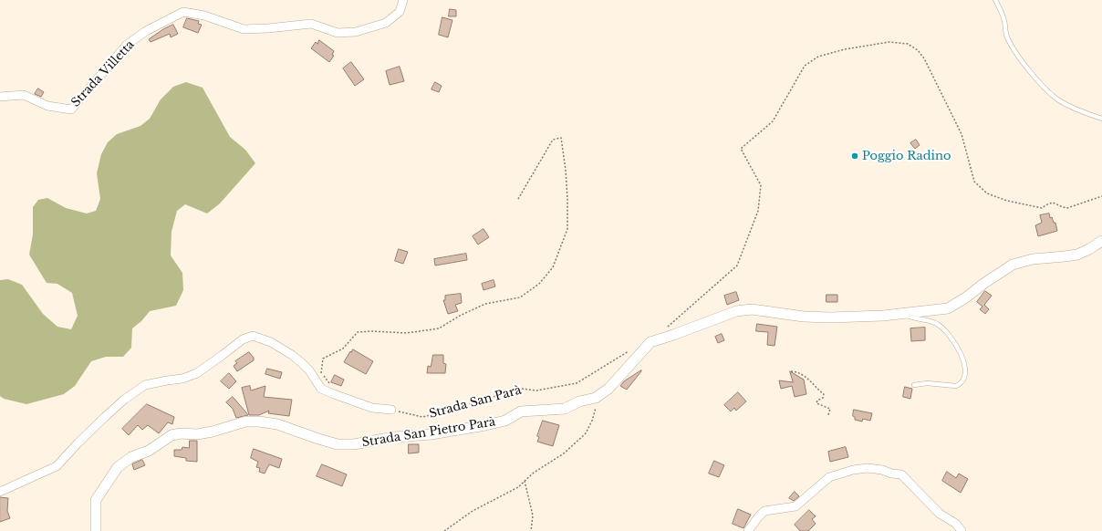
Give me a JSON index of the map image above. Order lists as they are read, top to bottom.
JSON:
{
  "streets": {
    "street": ["Strada Villetta", "Strada San Pietro Parà"],
    "path": ["Strada San Parà"]
  },
  "places": ["Poggio Radino"]
}
